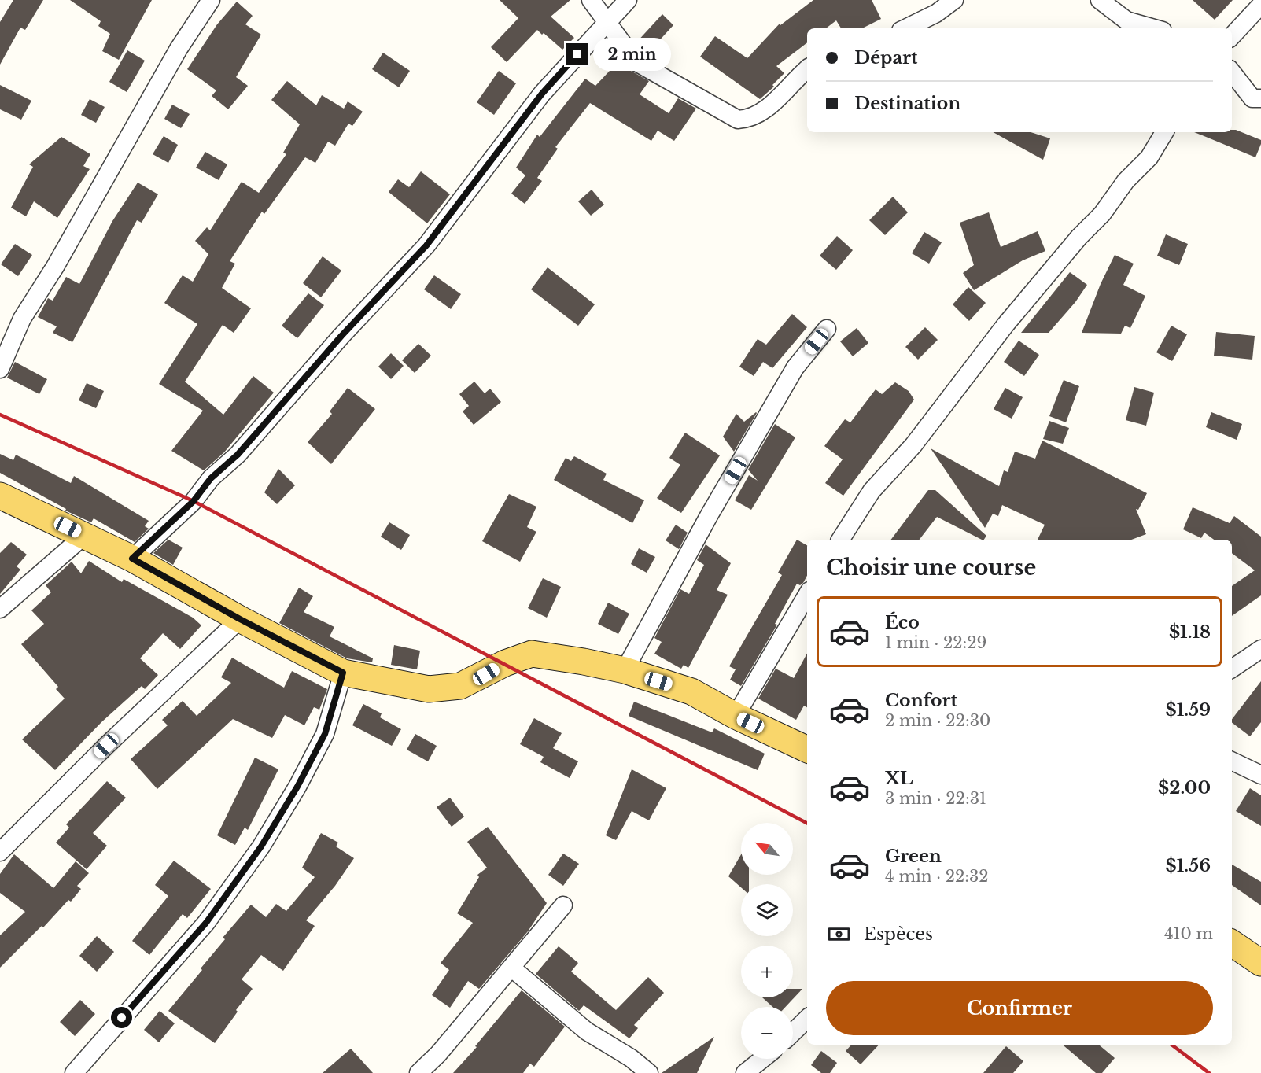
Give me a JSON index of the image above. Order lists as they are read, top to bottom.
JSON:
{
  "north": "top left",
  "page": {
    "banner": ["Départ", "Destination"],
    "bubble": "2 min",
    "heading": "Choisir une course",
    "list": [
      {
        "name": "Éco",
        "note": "1 min · 22:29",
        "value": "$1.18"
      },
      {
        "name": "Confort",
        "note": "2 min · 22:30",
        "value": "$1.59"
      },
      {
        "name": "XL",
        "note": "3 min · 22:31",
        "value": "$2.00"
      },
      {
        "name": "Green",
        "note": "4 min · 22:32",
        "value": "$1.56"
      }
    ],
    "map_buttons": ["+", "−"],
    "pay": ["Espèces", "410 m"],
    "buttons": "Confirmer"
  }
}
